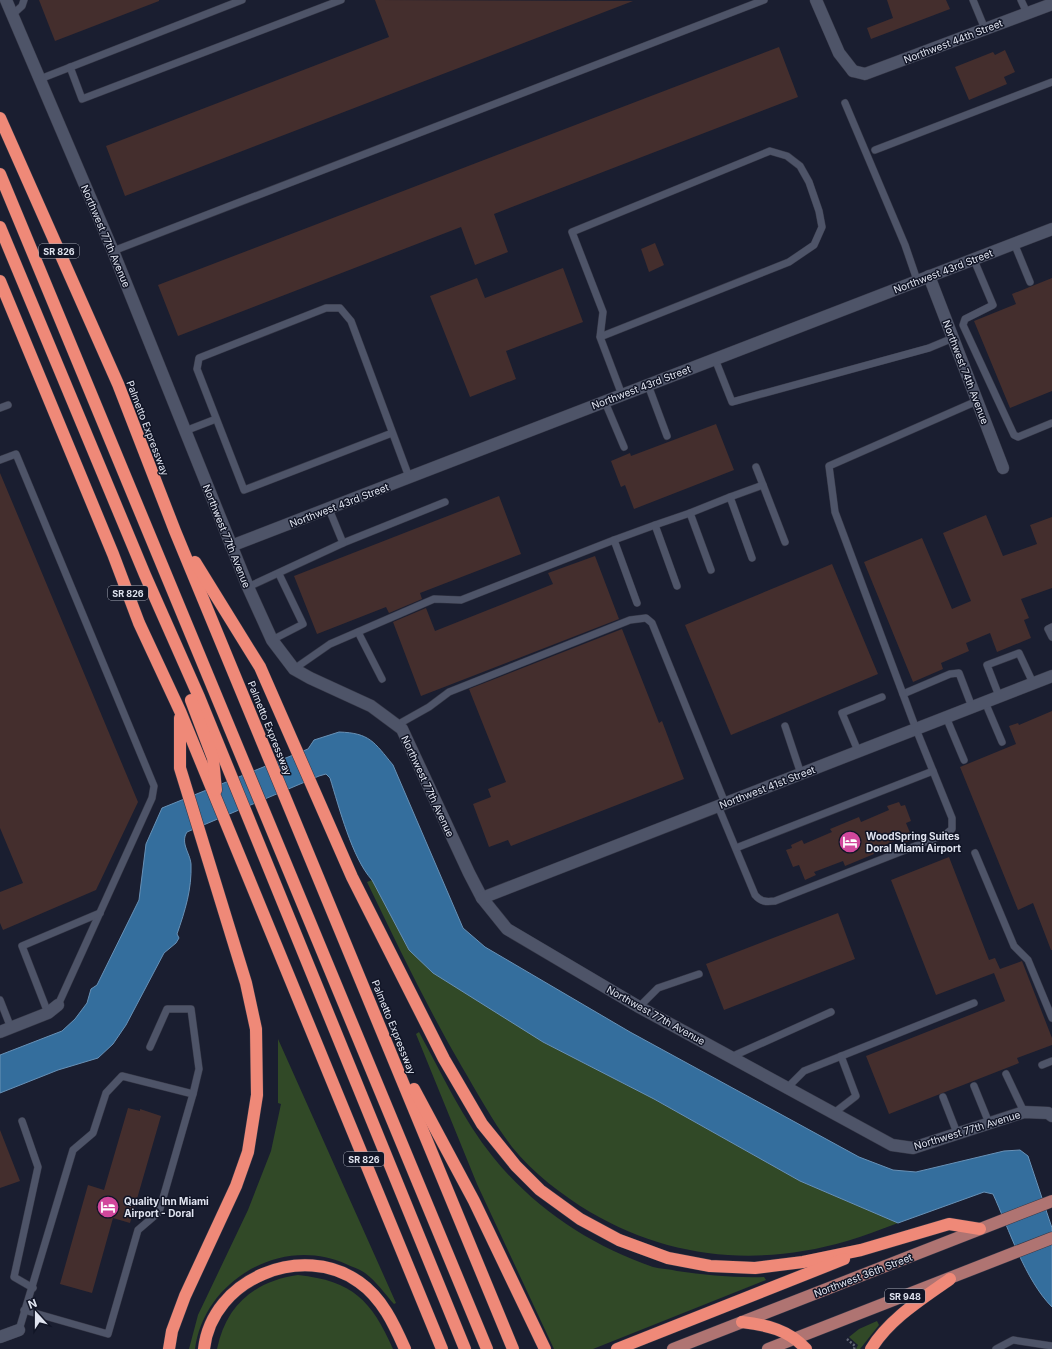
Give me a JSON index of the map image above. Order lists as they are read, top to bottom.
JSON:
{
  "streets": {
    "highway": ["SR 826", "Palmetto Expressway"],
    "main road": ["Northwest 36th Street", "SR 948"],
    "street": [
      "Northwest 44th Street",
      "Northwest 77th Avenue",
      "Northwest 43rd Street",
      "Northwest 74th Avenue",
      "Northwest 41st Street"
    ]
  },
  "crossings": [
    ["Northwest 77th Avenue", "Northwest 43rd Street"],
    ["Northwest 77th Avenue", "Northwest 41st Street"],
    ["Northwest 43rd Street", "Northwest 74th Avenue"]
  ],
  "places": {
    "hotel": ["WoodSpring Suites Doral Miami Airport", "Quality Inn Miami Airport - Doral"]
  },
  "north": "top"
}
